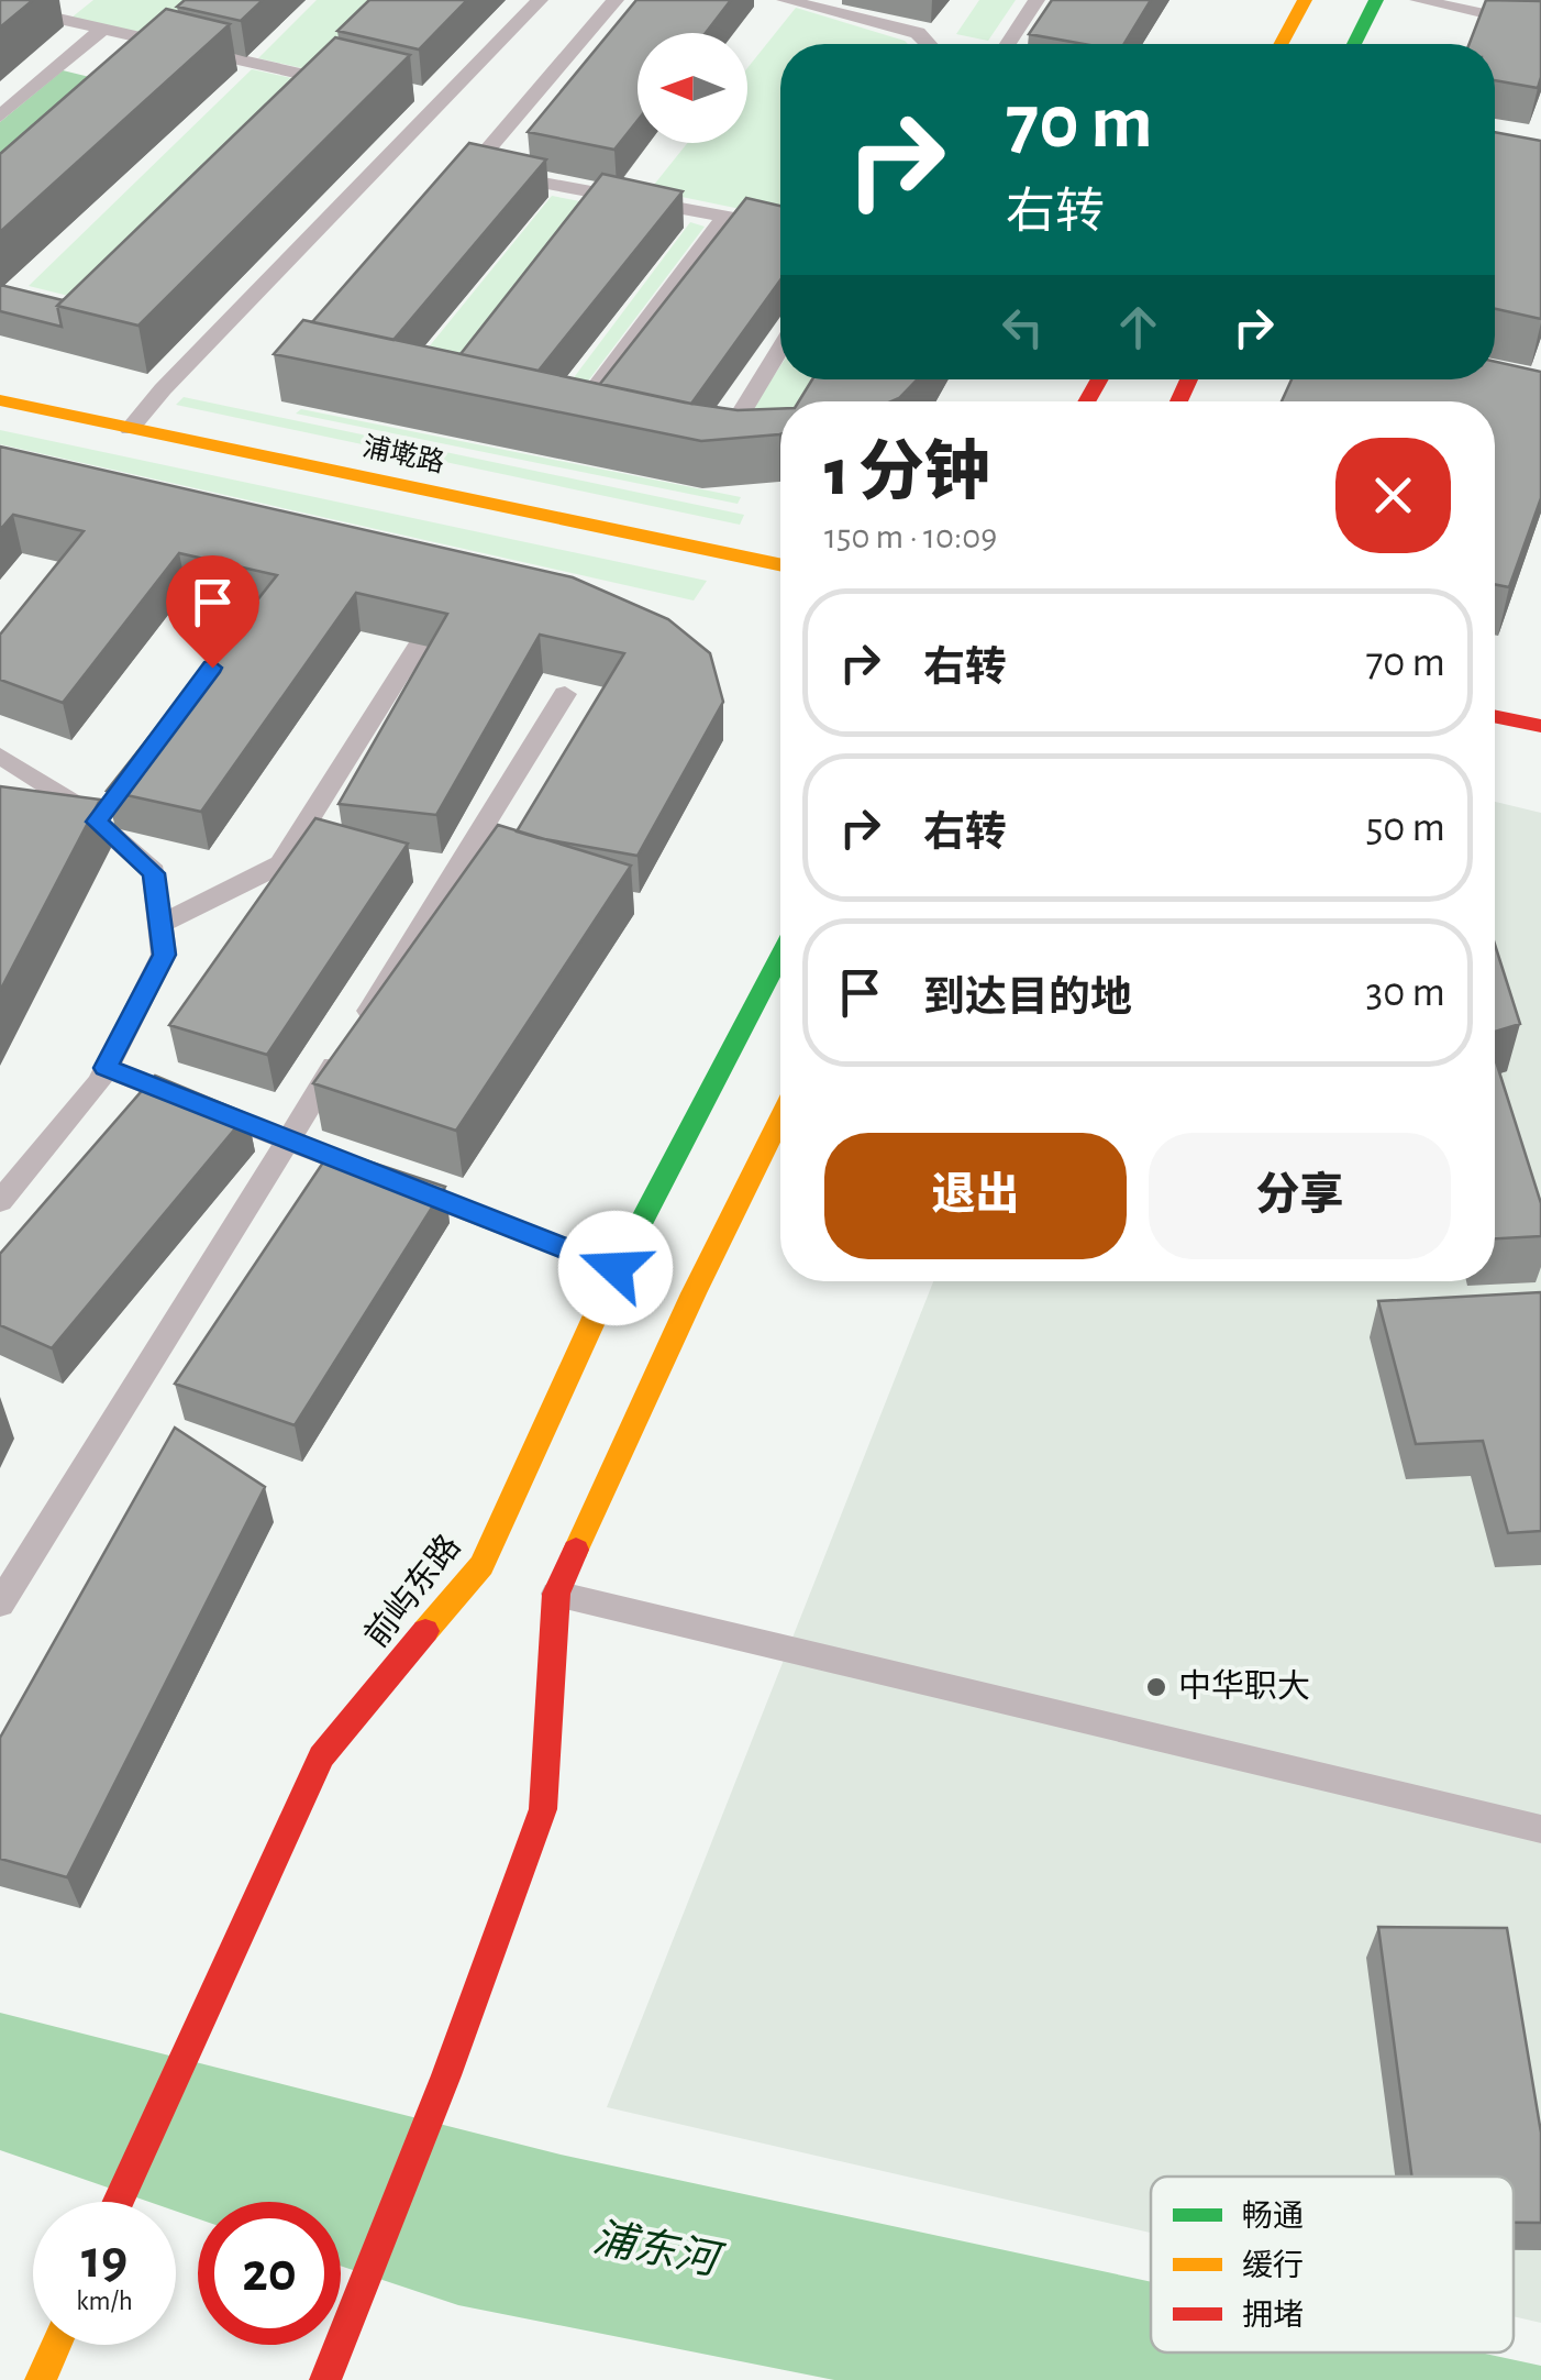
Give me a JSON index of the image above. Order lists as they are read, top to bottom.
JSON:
{
  "streets": {
    "main road": ["浦墘路", "前屿东路"]
  },
  "water": ["浦东河"],
  "places": ["中华职大"],
  "legend": ["畅通", "缓行", "拥堵"],
  "north": "left",
  "page": {
    "turn": ["70 m", "右转"],
    "heading": ["1 分钟", "150 m · 10:09"],
    "list": [
      {
        "name": "右转",
        "value": "70 m"
      },
      {
        "name": "右转",
        "value": "50 m"
      },
      {
        "name": "到达目的地",
        "value": "30 m"
      }
    ],
    "buttons": ["退出", "分享"],
    "speed": "19 km/h",
    "limit": "20"
  }
}
